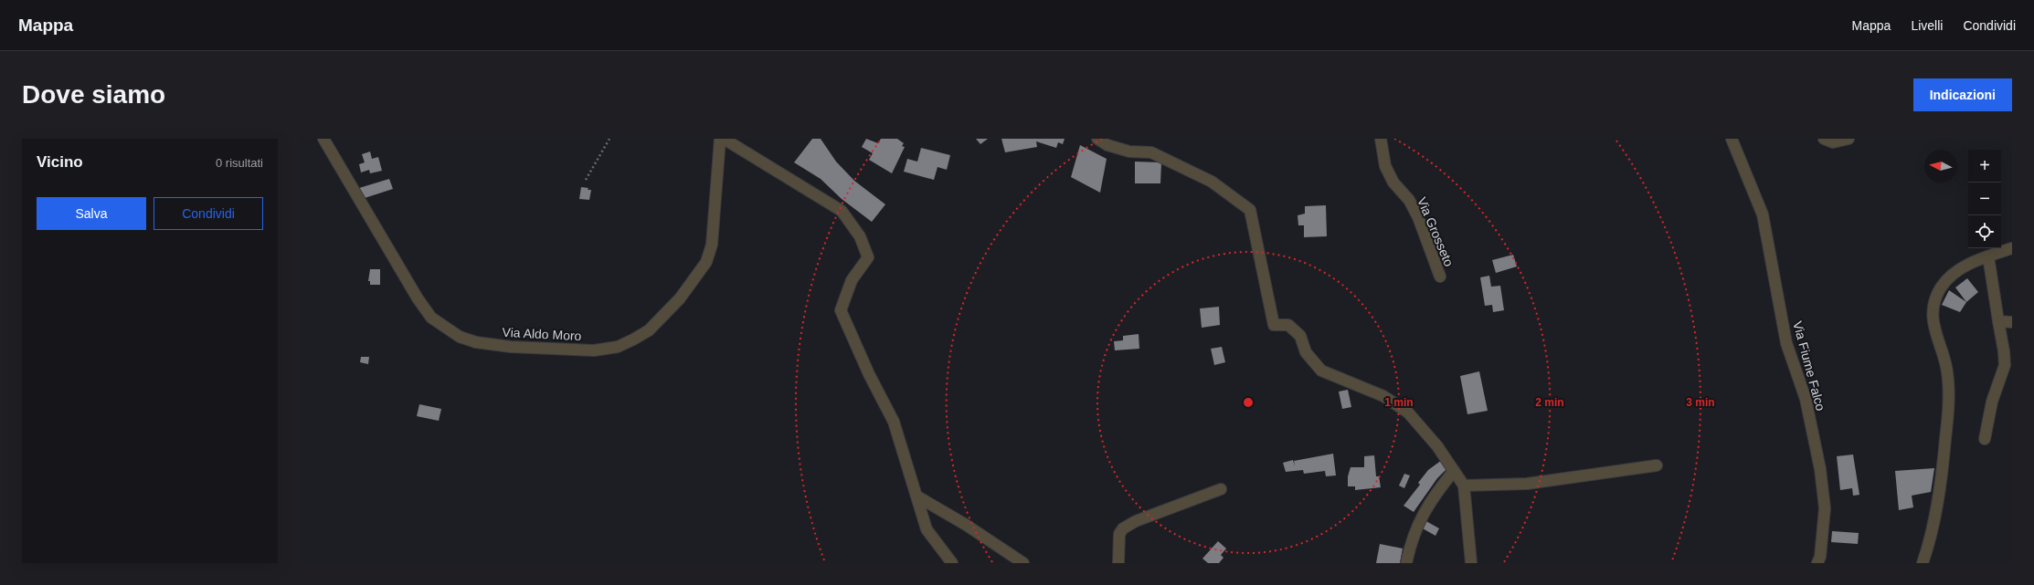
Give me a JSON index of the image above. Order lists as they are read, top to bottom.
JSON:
{
  "streets": {
    "street": ["Via Grosseto", "Via Aldo Moro", "Via Fiume Falco"]
  },
  "north": "left",
  "page": {
    "header": "Mappa",
    "nav": ["Mappa", "Livelli", "Condividi"],
    "buttons": [
      "Indicazioni",
      ["Salva", "Condividi"]
    ],
    "title": "Dove siamo",
    "heading": ["Vicino", "0 risultati"],
    "map_buttons": ["+", "−"]
  },
  "rings": ["1 min", "2 min", "3 min"]
}
